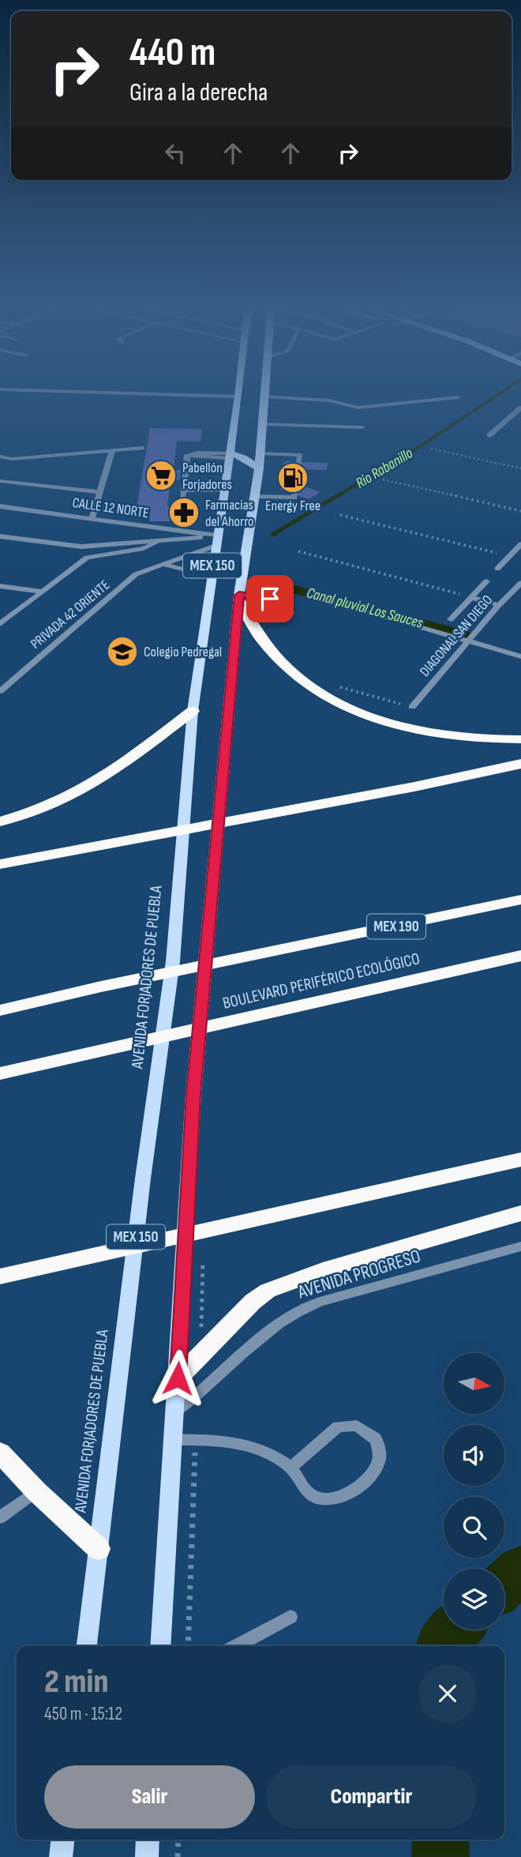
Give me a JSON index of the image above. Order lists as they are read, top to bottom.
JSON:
{
  "streets": {
    "highway": ["MEX 190", "BOULEVARD PERIFÉRICO ECOLÓGICO"],
    "main road": ["MEX 150", "AVENIDA FORJADORES DE PUEBLA"],
    "street": [
      "CALLE 12 NORTE",
      "PRIVADA 42 ORIENTE",
      "DIAGONAL SAN DIEGO",
      "AVENIDA PROGRESO"
    ]
  },
  "crossings": [
    ["CALLE 12 NORTE", "PRIVADA 42 ORIENTE"],
    ["CALLE 12 NORTE", "AVENIDA FORJADORES DE PUEBLA"],
    ["MEX 150", "AVENIDA PROGRESO"],
    ["PRIVADA 42 ORIENTE", "AVENIDA FORJADORES DE PUEBLA"]
  ],
  "water": ["Río Rabanillo", "Canal pluvial Los Sauces"],
  "places": {
    "supermarket": ["Pabellón Forjadores"],
    "fuel station": ["Energy Free"],
    "pharmacy": ["Farmacias del Ahorro"],
    "school or university": ["Colegio Pedregal"]
  },
  "north": "right",
  "page": {
    "turn": ["440 m", "Gira a la derecha"],
    "heading": ["2 min", "450 m · 15:12"],
    "buttons": ["Salir", "Compartir"]
  }
}
